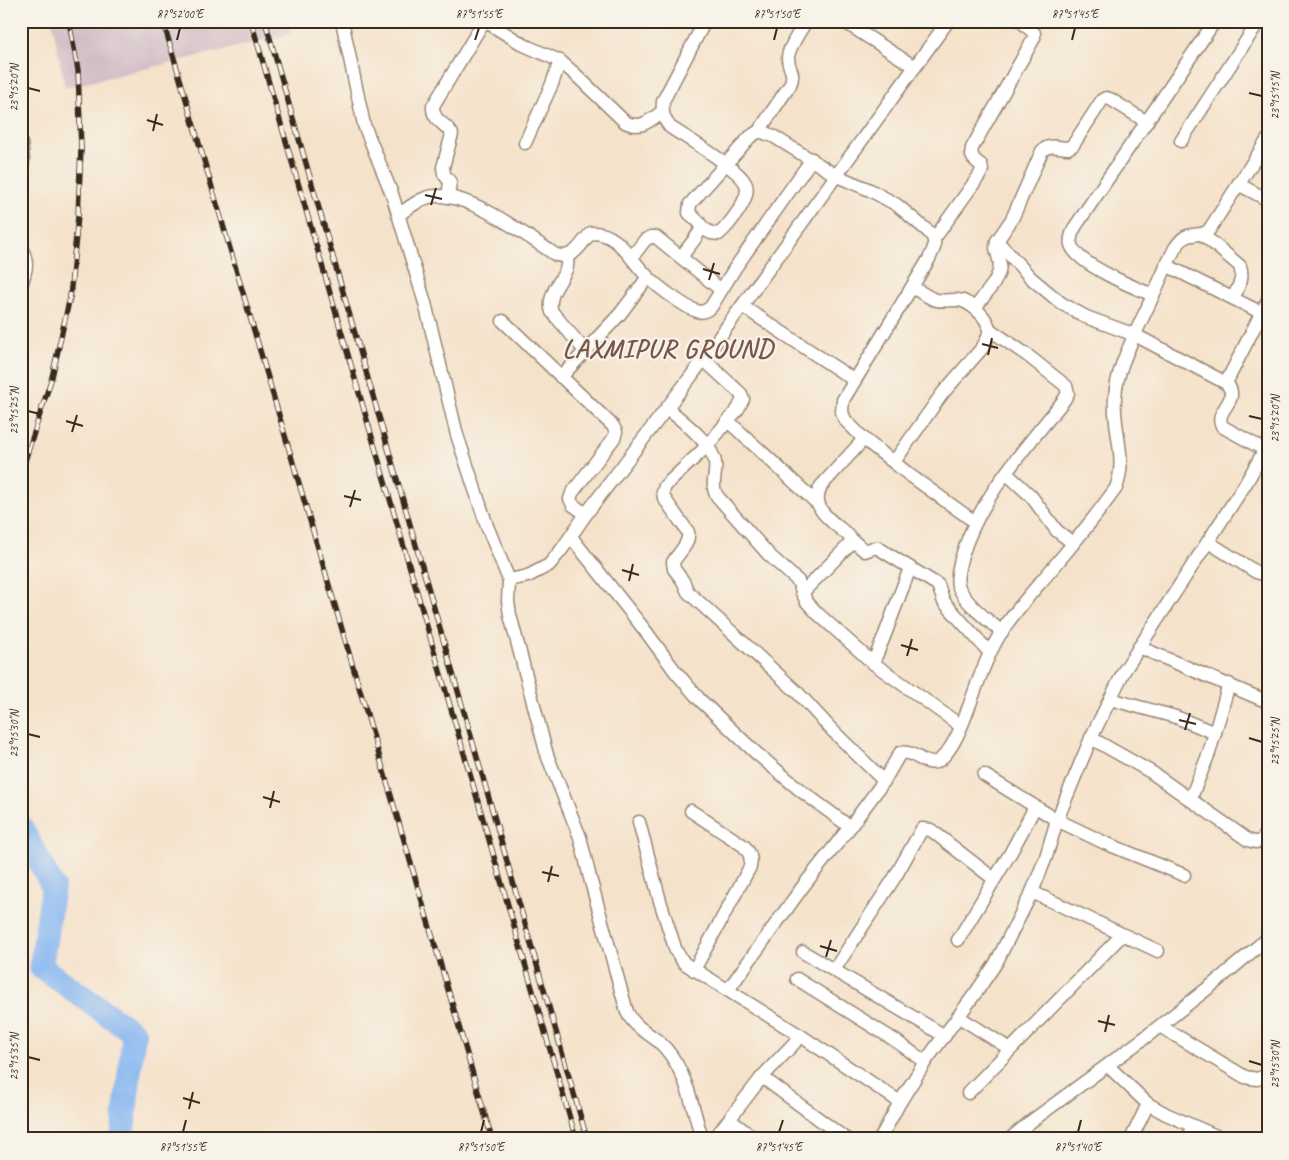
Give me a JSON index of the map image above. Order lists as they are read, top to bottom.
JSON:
{
  "districts": ["LAXMIPUR GROUND"],
  "coordinates": [
    "87°52'00\"E",
    "87°51'55\"E",
    "87°51'50\"E",
    "87°51'45\"E",
    "23°15'20\"N",
    "23°15'15\"N",
    "23°15'25\"N",
    "23°15'30\"N",
    "23°15'35\"N",
    "87°51'40\"E"
  ]
}
